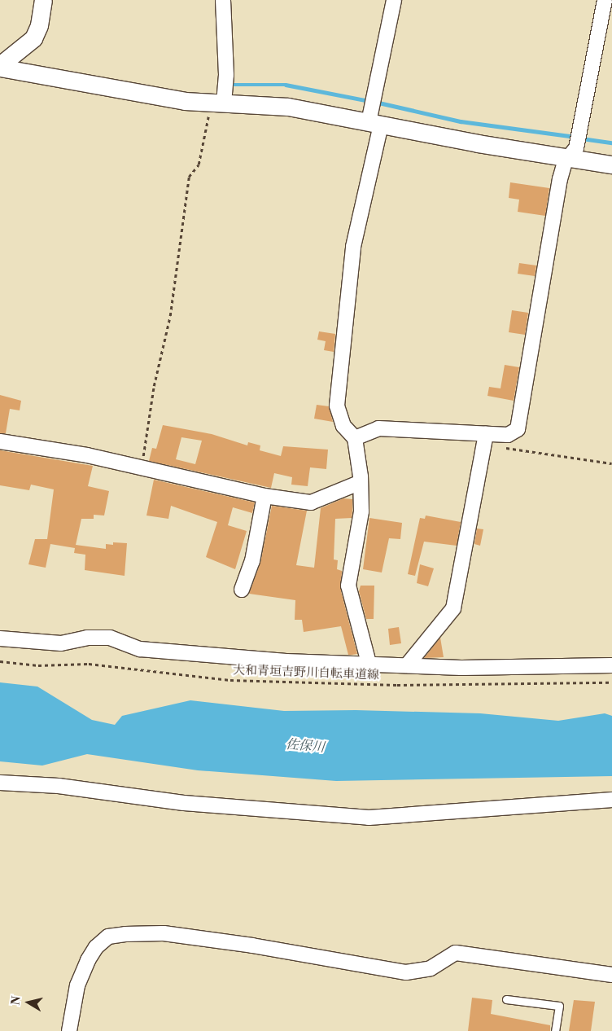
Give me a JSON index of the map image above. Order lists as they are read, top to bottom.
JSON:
{
  "streets": {
    "path": ["大和青垣吉野川自転車道線"]
  },
  "water": ["佐保川"],
  "north": "left"
}
